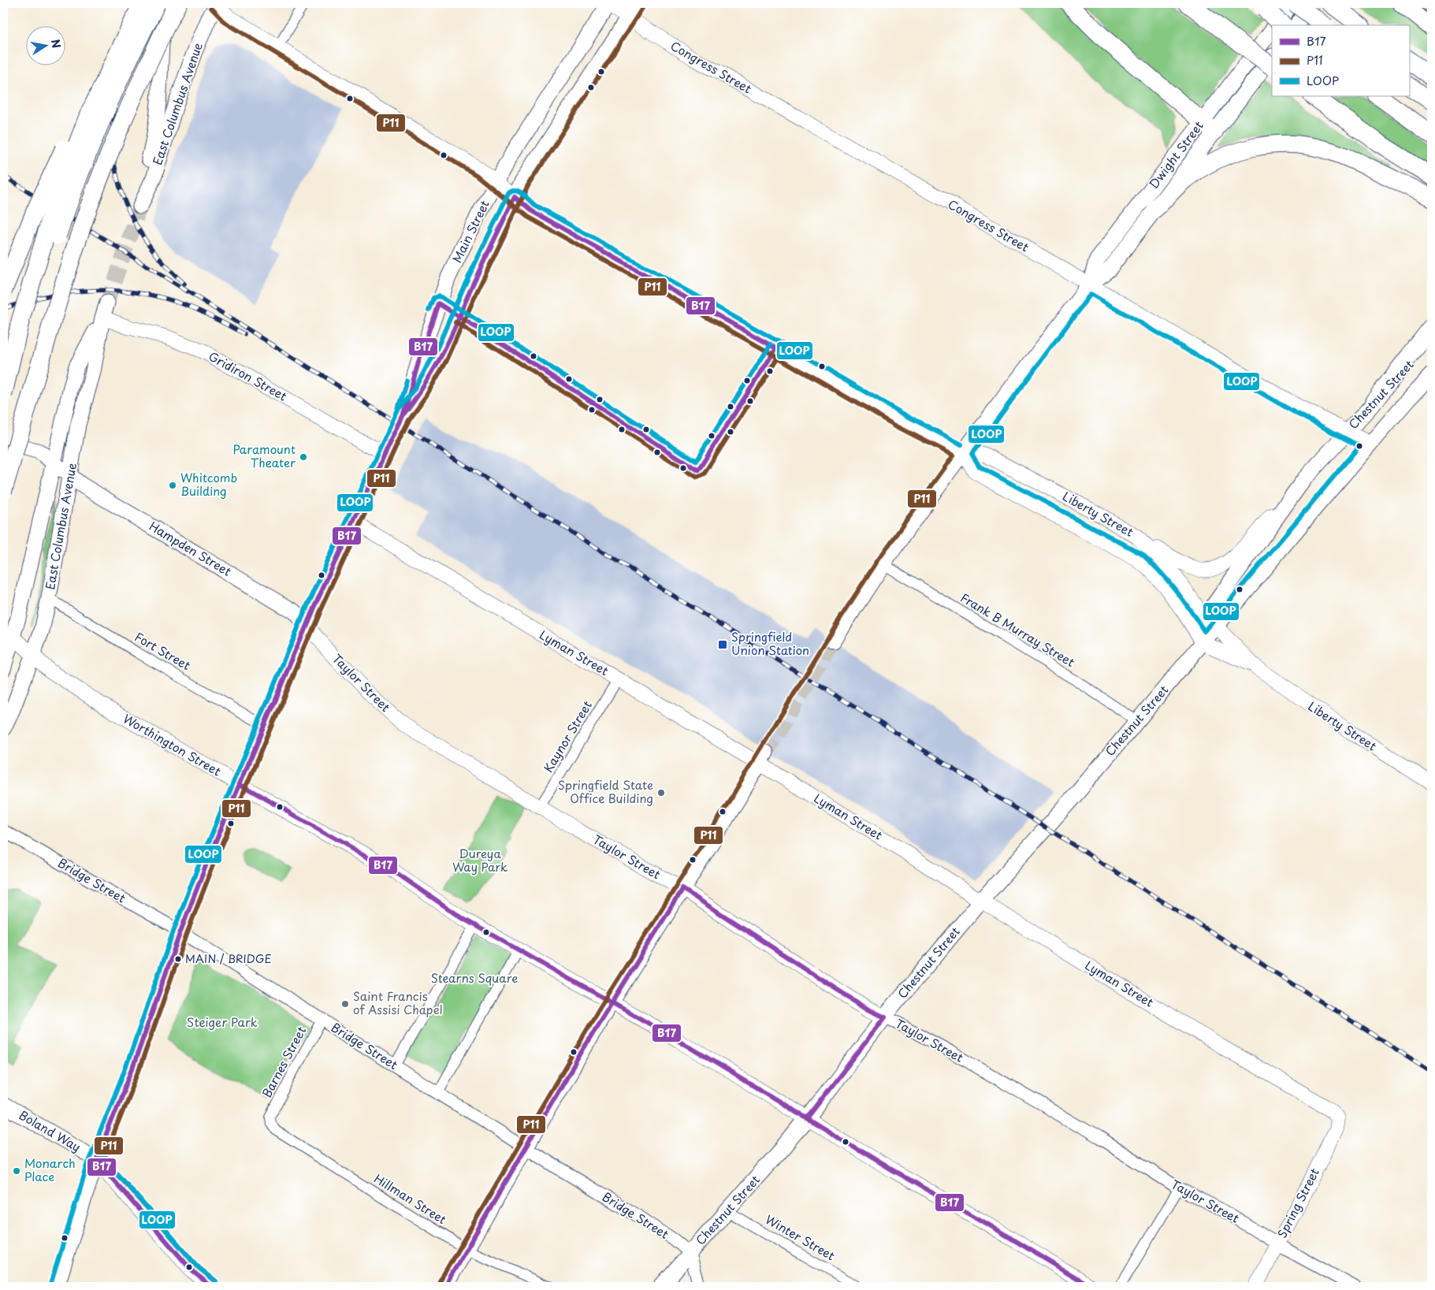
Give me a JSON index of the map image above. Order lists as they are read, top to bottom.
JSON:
{
  "streets": {
    "main road": [
      "Congress Street",
      "East Columbus Avenue",
      "Dwight Street",
      "Main Street",
      "Gridiron Street",
      "Chestnut Street",
      "Liberty Street",
      "Hampden Street",
      "Lyman Street",
      "Taylor Street",
      "Worthington Street",
      "Boland Way",
      "Spring Street"
    ],
    "street": [
      "Frank B Murray Street",
      "Fort Street",
      "Kaynor Street",
      "Bridge Street",
      "Barnes Street",
      "Hillman Street",
      "Winter Street"
    ]
  },
  "crossings": [
    ["Congress Street", "Dwight Street"],
    ["Congress Street", "Main Street"],
    ["Congress Street", "Chestnut Street"],
    ["East Columbus Avenue", "Gridiron Street"],
    ["East Columbus Avenue", "Liberty Street"],
    ["East Columbus Avenue", "Hampden Street"],
    ["East Columbus Avenue", "Fort Street"],
    ["East Columbus Avenue", "Worthington Street"],
    ["Dwight Street", "Liberty Street"],
    ["Dwight Street", "Frank B Murray Street"],
    ["Main Street", "Gridiron Street"],
    ["Main Street", "Liberty Street"],
    ["Main Street", "Hampden Street"],
    ["Main Street", "Fort Street"],
    ["Main Street", "Lyman Street"],
    ["Main Street", "Taylor Street"],
    ["Main Street", "Worthington Street"],
    ["Main Street", "Bridge Street"],
    ["Main Street", "Boland Way"],
    ["Chestnut Street", "Liberty Street"],
    ["Chestnut Street", "Frank B Murray Street"],
    ["Chestnut Street", "Lyman Street"],
    ["Chestnut Street", "Taylor Street"],
    ["Chestnut Street", "Worthington Street"],
    ["Chestnut Street", "Bridge Street"],
    ["Chestnut Street", "Winter Street"],
    ["Hampden Street", "Taylor Street"],
    ["Lyman Street", "Kaynor Street"],
    ["Lyman Street", "Spring Street"],
    ["Taylor Street", "Kaynor Street"],
    ["Taylor Street", "Spring Street"],
    ["Bridge Street", "Barnes Street"],
    ["Barnes Street", "Hillman Street"]
  ],
  "parks": ["Dureya Way Park", "Stearns Square", "Steiger Park"],
  "places": {
    "other": [
      "Paramount Theater",
      "Whitcomb Building",
      "Springfield State Office Building",
      "MAIN / BRIDGE",
      "Saint Francis of Assisi Chapel",
      "Monarch Place"
    ],
    "transit": ["Springfield Union Station"]
  },
  "lines": ["transit line P11", "transit line LOOP", "transit line B17"],
  "legend": ["B17", "P11", "LOOP"],
  "north": "right"
}
